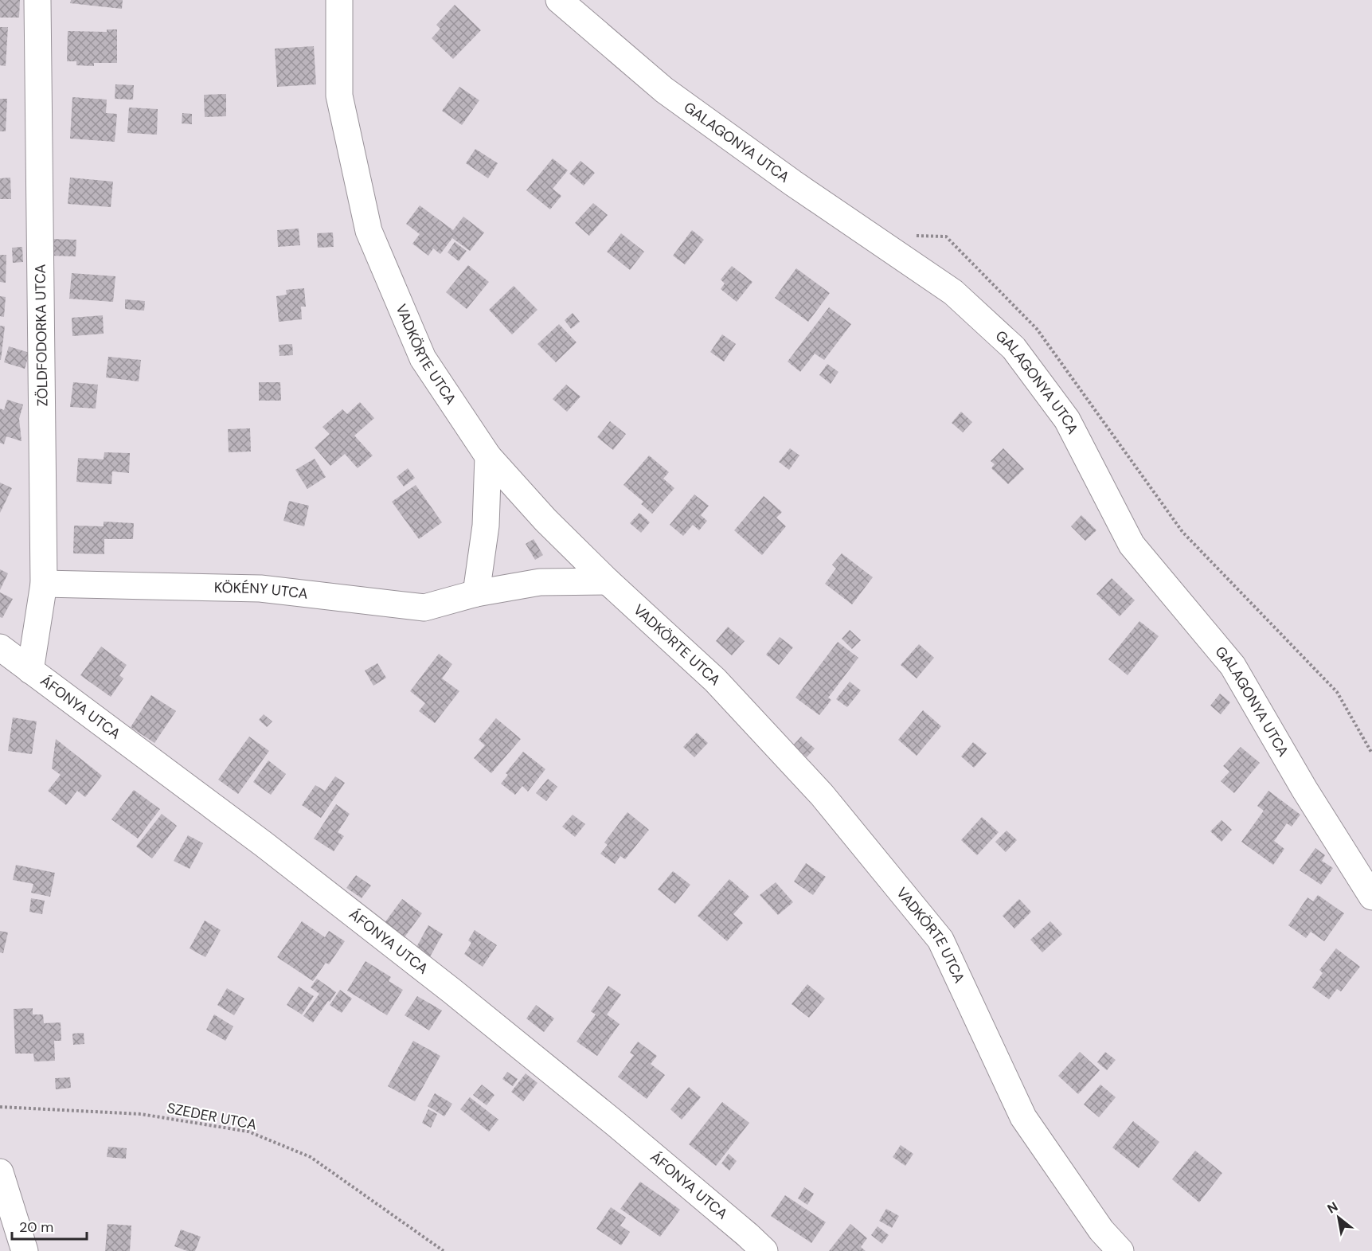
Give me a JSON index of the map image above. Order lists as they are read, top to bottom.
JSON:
{
  "streets": {
    "street": [
      "GALAGONYA UTCA",
      "ZÖLDFODORKA UTCA",
      "VADKÖRTE UTCA",
      "KÖKÉNY UTCA",
      "ÁFONYA UTCA"
    ],
    "path": ["SZEDER UTCA"]
  },
  "crossings": [
    ["ZÖLDFODORKA UTCA", "KÖKÉNY UTCA"],
    ["ZÖLDFODORKA UTCA", "ÁFONYA UTCA"],
    ["VADKÖRTE UTCA", "KÖKÉNY UTCA"]
  ],
  "scale_bar": "20 m",
  "north": "top left"
}
